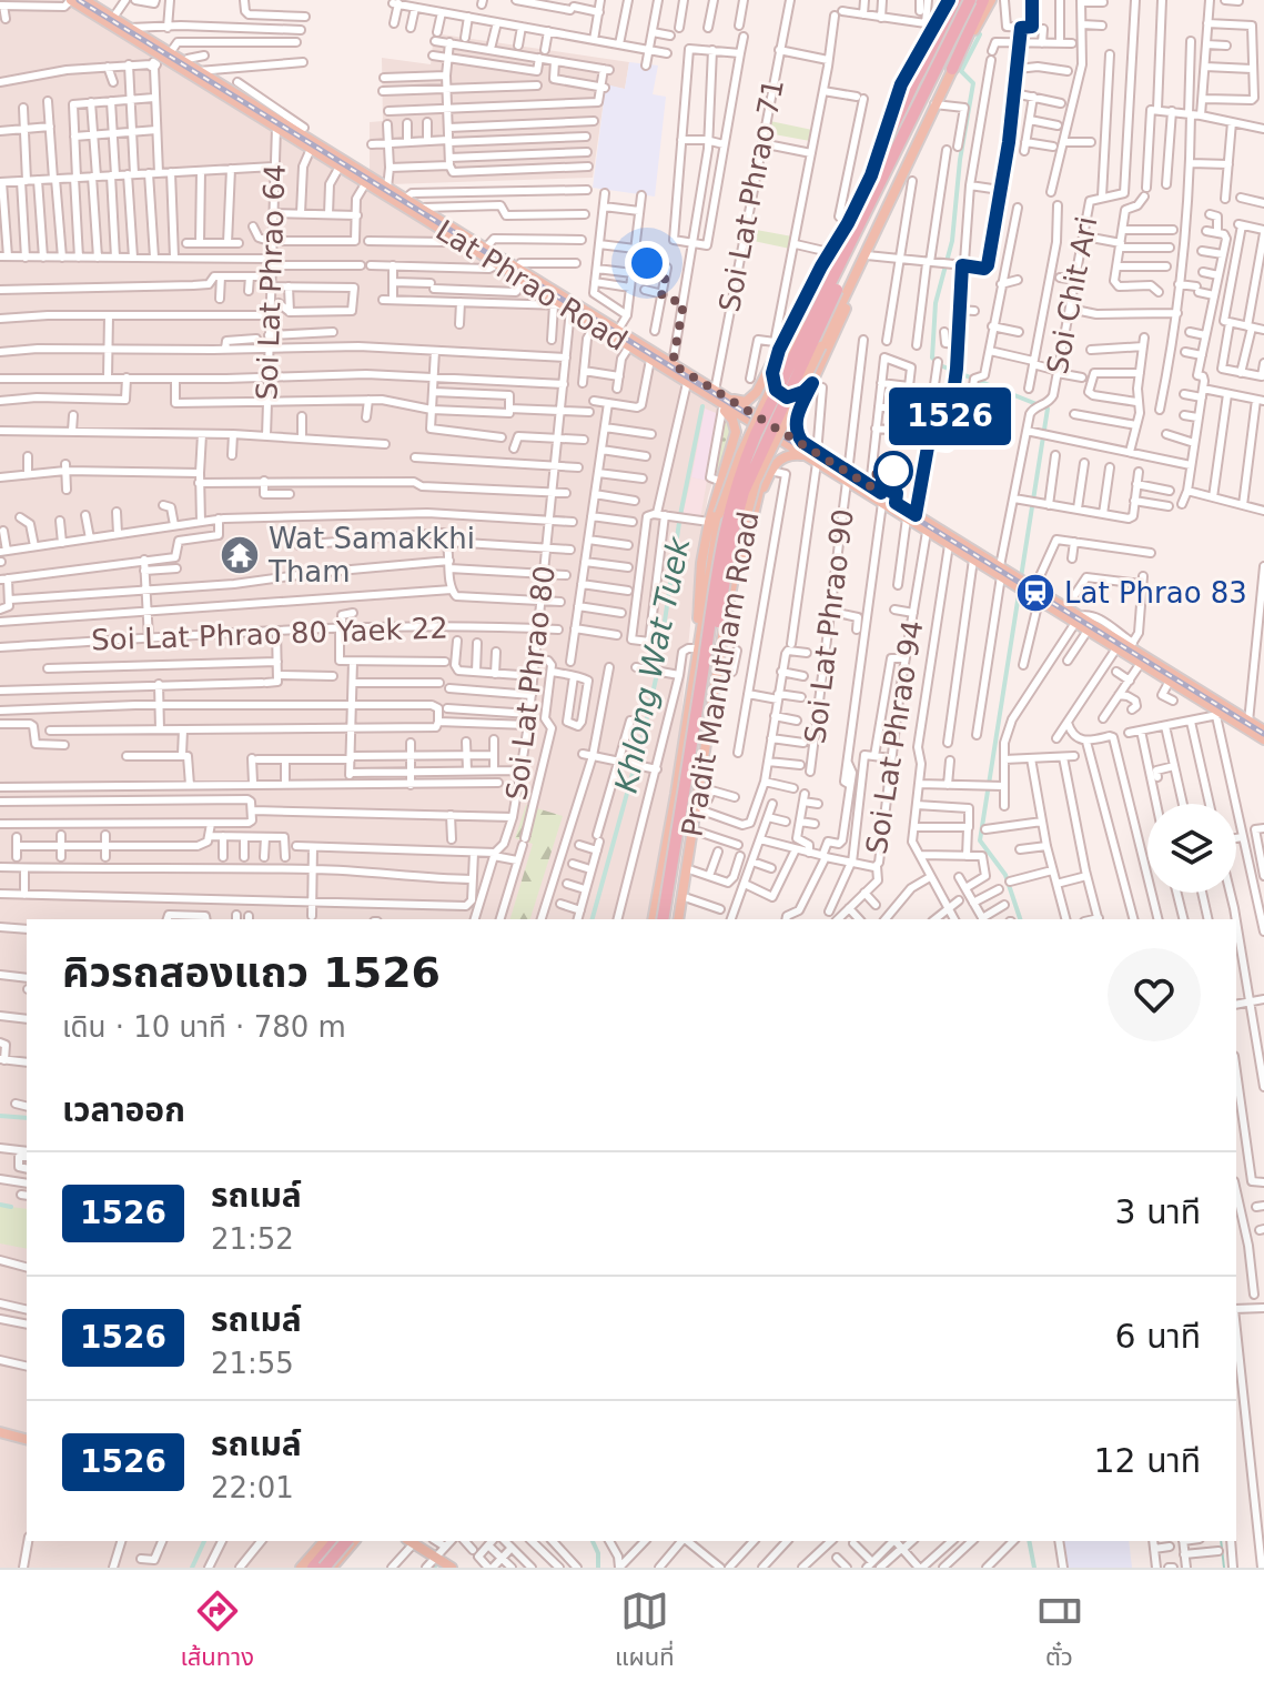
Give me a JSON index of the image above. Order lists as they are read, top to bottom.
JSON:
{
  "streets": {
    "main road": ["Lat Phrao Road", "Pradit Manutham Road"],
    "street": [
      "Soi Lat Phrao 71",
      "Soi Lat Phrao 64",
      "Soi Chit Ari",
      "Soi Lat Phrao 90",
      "Soi Lat Phrao 80 Yaek 22",
      "Soi Lat Phrao 80",
      "Soi Lat Phrao 94"
    ]
  },
  "crossings": [
    ["Soi Lat Phrao 71", "Lat Phrao Road"],
    ["Soi Lat Phrao 64", "Lat Phrao Road"],
    ["Lat Phrao Road", "Soi Chit Ari"],
    ["Lat Phrao Road", "Soi Lat Phrao 90"],
    ["Lat Phrao Road", "Soi Lat Phrao 80"],
    ["Lat Phrao Road", "Soi Lat Phrao 94"],
    ["Soi Lat Phrao 80 Yaek 22", "Soi Lat Phrao 80"]
  ],
  "water": ["Khlong Wat Tuek"],
  "places": {
    "temple": ["Wat Samakkhi Tham"],
    "station": ["Lat Phrao 83"]
  },
  "lines": ["bus line 1526"],
  "page": {
    "on_map": "1526",
    "heading": [
      ["คิวรถสองแถว 1526", "เดิน · 10 นาที · 780 m"],
      "เวลาออก"
    ],
    "list": [
      {
        "mark": "1526",
        "name": "รถเมล์",
        "note": "21:52",
        "value": "3 นาที"
      },
      {
        "mark": "1526",
        "name": "รถเมล์",
        "note": "21:55",
        "value": "6 นาที"
      },
      {
        "mark": "1526",
        "name": "รถเมล์",
        "note": "22:01",
        "value": "12 นาที"
      }
    ],
    "tabs": ["เส้นทาง", "แผนที่", "ตั๋ว"]
  }
}
